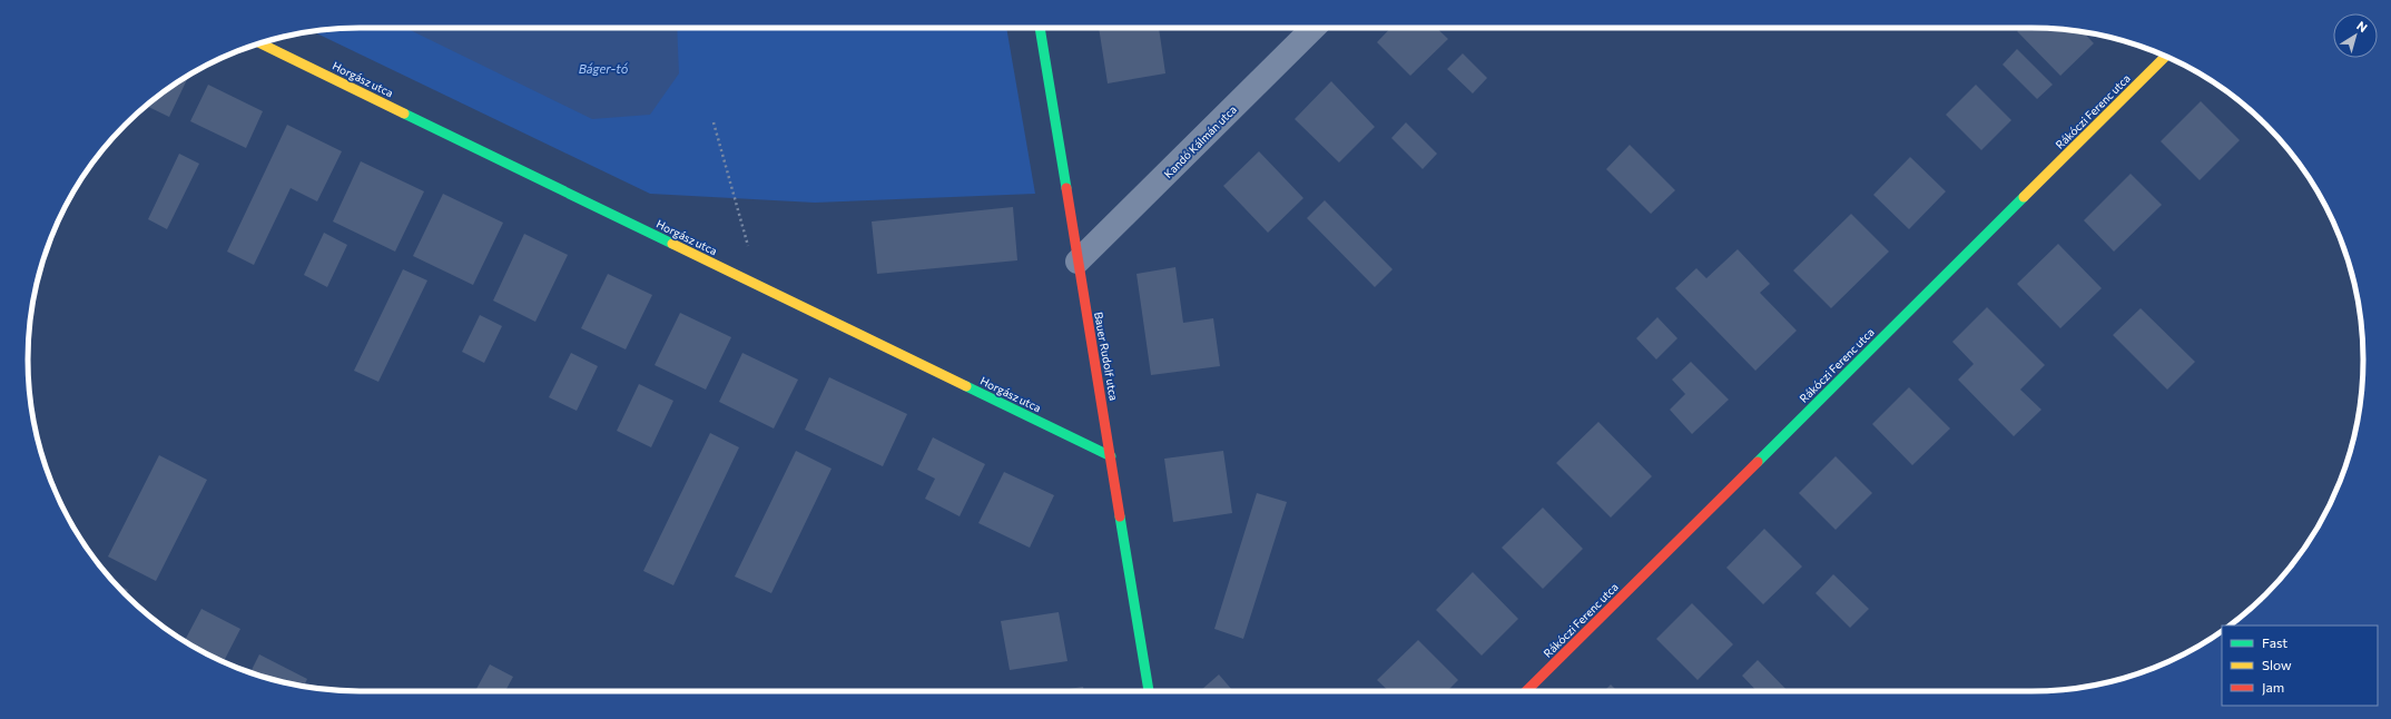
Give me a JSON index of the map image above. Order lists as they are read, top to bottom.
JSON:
{
  "streets": {
    "street": [
      "Horgász utca",
      "Rákóczi Ferenc utca",
      "Kandó Kálmán utca",
      "Bauer Rudolf utca"
    ]
  },
  "crossings": [
    ["Horgász utca", "Bauer Rudolf utca"],
    ["Kandó Kálmán utca", "Bauer Rudolf utca"]
  ],
  "water": ["Báger-tó"],
  "legend": ["Fast", "Slow", "Jam"],
  "north": "top right"
}
